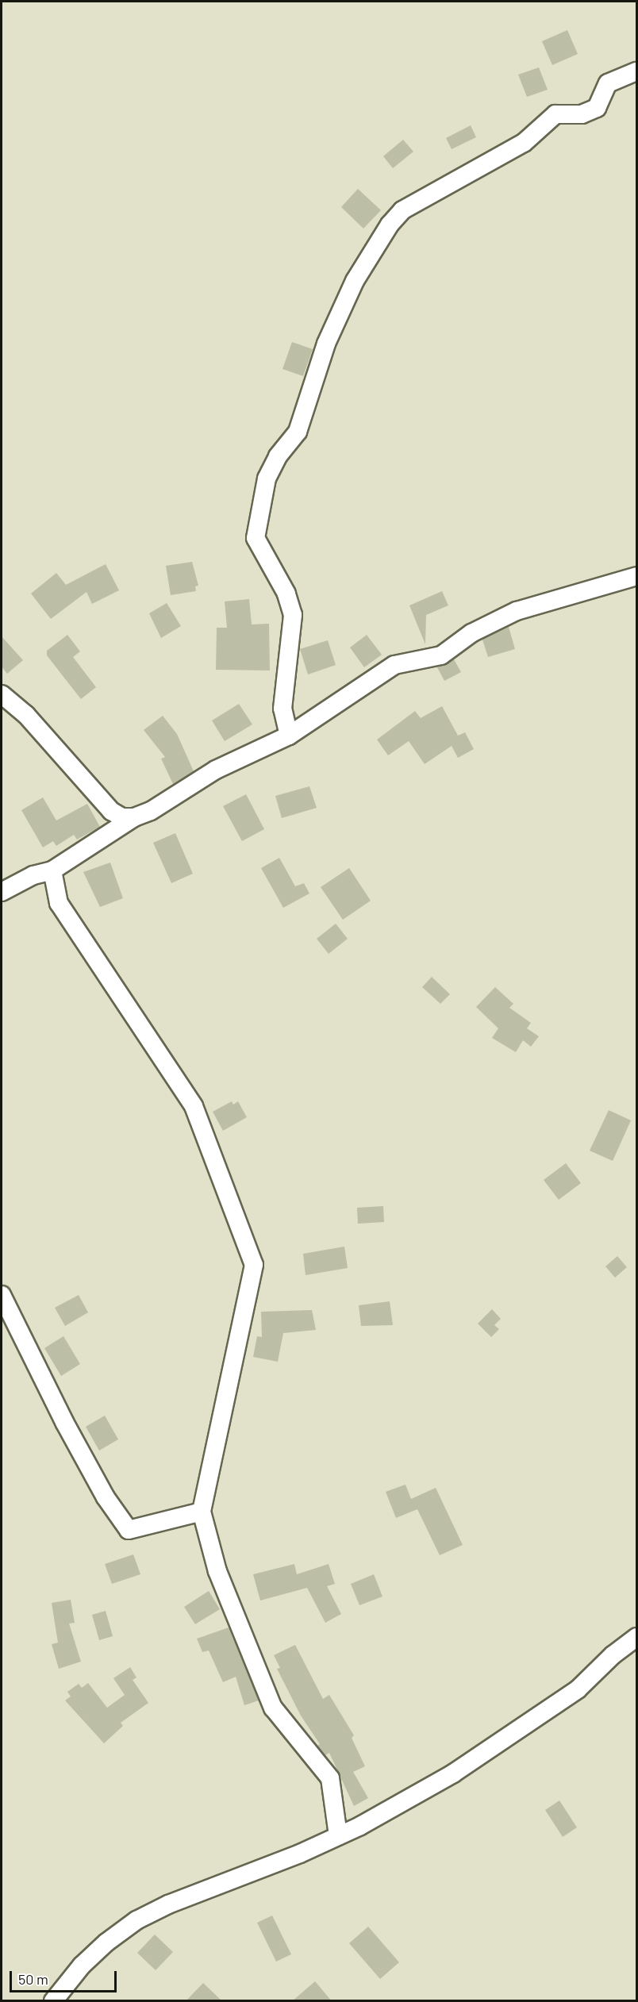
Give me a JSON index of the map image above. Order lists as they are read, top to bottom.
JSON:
{
  "scale_bar": "50 m"
}
